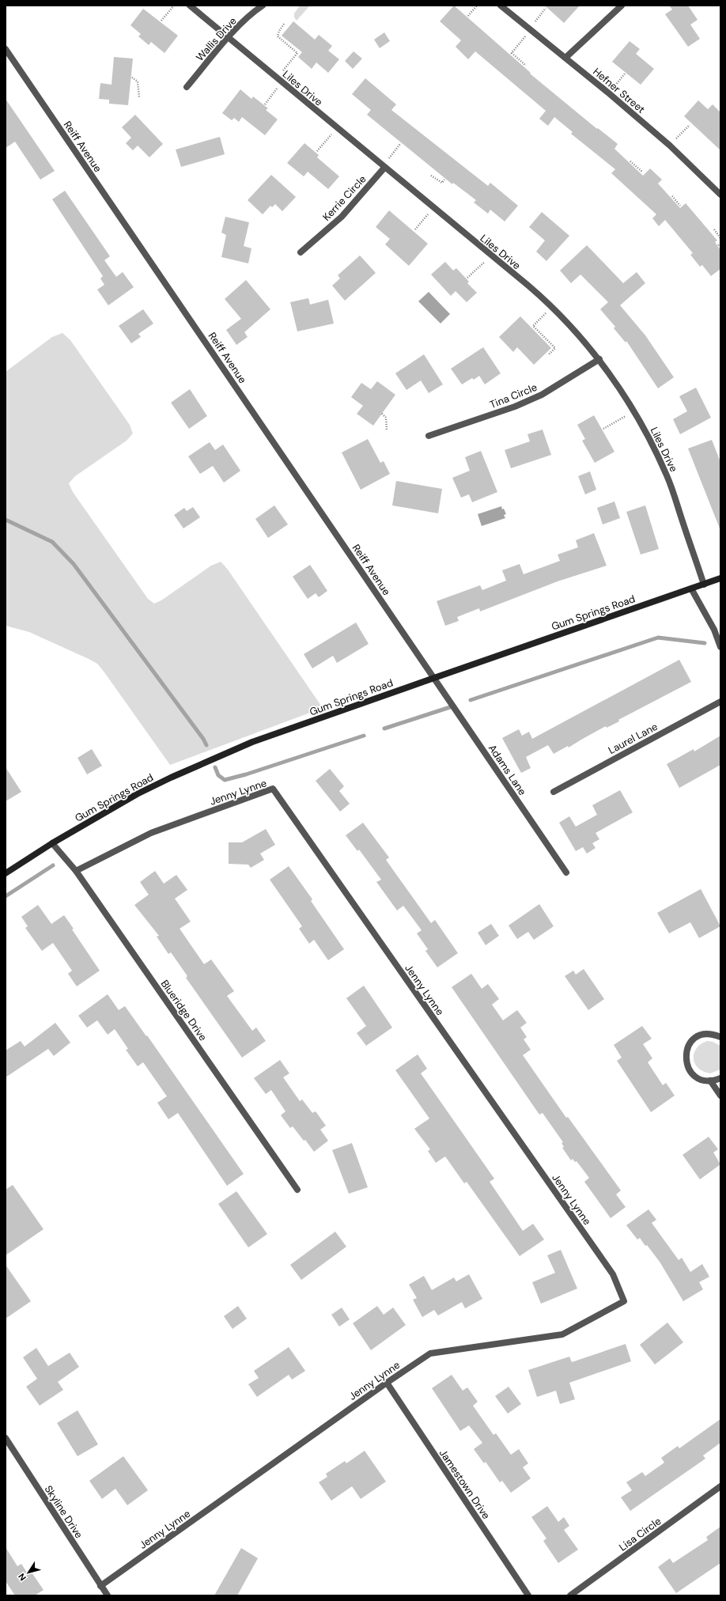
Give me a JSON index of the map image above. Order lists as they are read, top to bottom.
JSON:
{
  "streets": {
    "main road": ["Gum Springs Road"],
    "street": [
      "Wallis Drive",
      "Liles Drive",
      "Hefner Street",
      "Reiff Avenue",
      "Kerrie Circle",
      "Tina Circle",
      "Laurel Lane",
      "Adams Lane",
      "Jenny Lynne",
      "Blueridge Drive",
      "Jamestown Drive",
      "Skyline Drive",
      "Lisa Circle"
    ]
  },
  "crossings": [
    ["Wallis Drive", "Liles Drive"],
    ["Liles Drive", "Kerrie Circle"],
    ["Liles Drive", "Tina Circle"],
    ["Liles Drive", "Gum Springs Road"],
    ["Reiff Avenue", "Gum Springs Road"],
    ["Reiff Avenue", "Adams Lane"],
    ["Gum Springs Road", "Adams Lane"],
    ["Gum Springs Road", "Blueridge Drive"],
    ["Jenny Lynne", "Blueridge Drive"],
    ["Jenny Lynne", "Jamestown Drive"],
    ["Jenny Lynne", "Skyline Drive"]
  ],
  "north": "bottom left"
}
